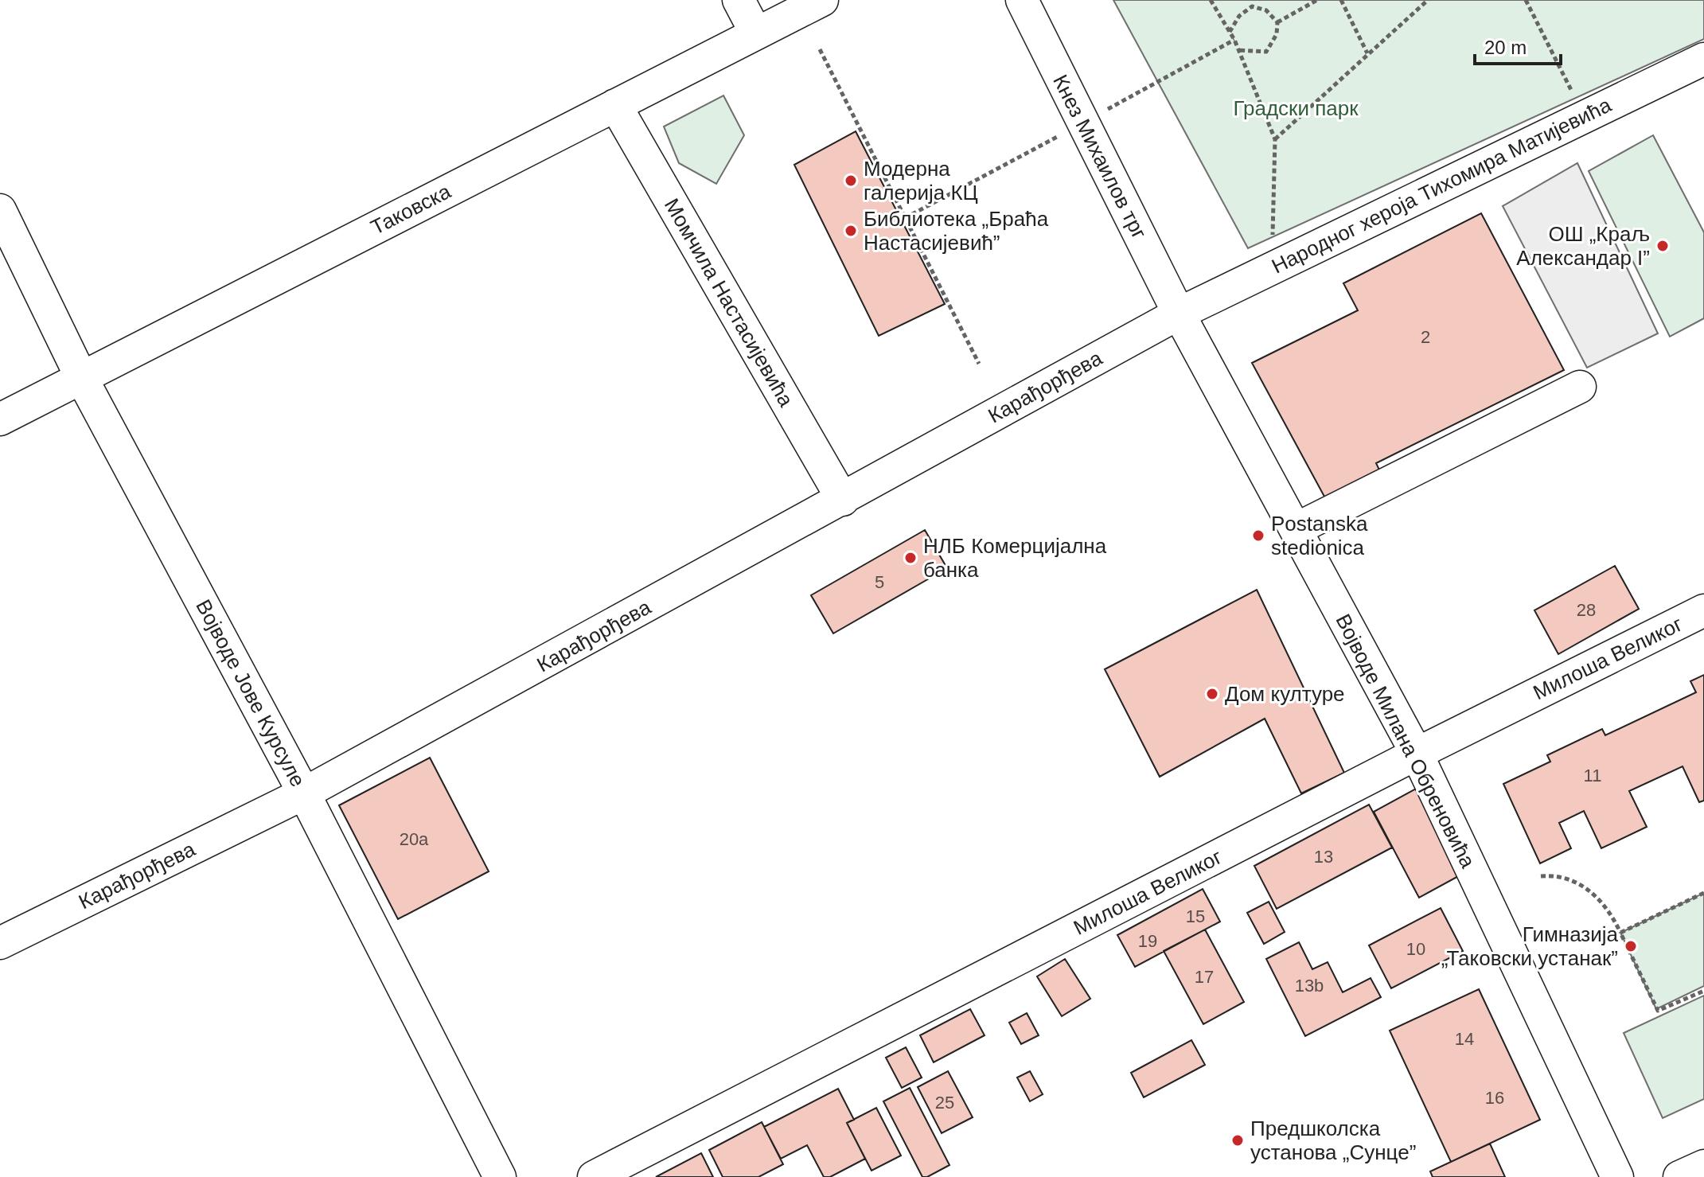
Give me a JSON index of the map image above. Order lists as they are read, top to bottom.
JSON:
{
  "streets": {
    "street": [
      "Кнез Михаилов трг",
      "Народног хероја Тихомира Матијевића",
      "Таковска",
      "Момчила Настасијевића",
      "Карађорђева",
      "Милоша Великог",
      "Војводе Јове Курсуле",
      "Војводе Милана Обреновића"
    ]
  },
  "crossings": [
    ["Кнез Михаилов трг", "Народног хероја Тихомира Матијевића"],
    ["Кнез Михаилов трг", "Карађорђева"],
    ["Кнез Михаилов трг", "Војводе Милана Обреновића"],
    ["Народног хероја Тихомира Матијевића", "Карађорђева"],
    ["Народног хероја Тихомира Матијевића", "Војводе Милана Обреновића"],
    ["Таковска", "Момчила Настасијевића"],
    ["Таковска", "Војводе Јове Курсуле"],
    ["Момчила Настасијевића", "Карађорђева"],
    ["Карађорђева", "Војводе Јове Курсуле"],
    ["Карађорђева", "Војводе Милана Обреновића"],
    ["Милоша Великог", "Војводе Милана Обреновића"]
  ],
  "parks": ["Градски парк"],
  "places": [
    "Модерна галерија КЦ",
    "Библиотека „Браћа Настасијевић”",
    "ОШ „Краљ Александар I”",
    "Postanska stedionica",
    "НЛБ Комерцијална банка",
    "Дом културе",
    "Гимназија „Таковски устанак”",
    "Предшколска установа „Сунце”"
  ],
  "house_numbers": [
    "2",
    "5",
    "28",
    "11",
    "20a",
    "13",
    "15",
    "19",
    "10",
    "17",
    "13b",
    "14",
    "16",
    "25"
  ],
  "scale_bar": "20 m"
}
